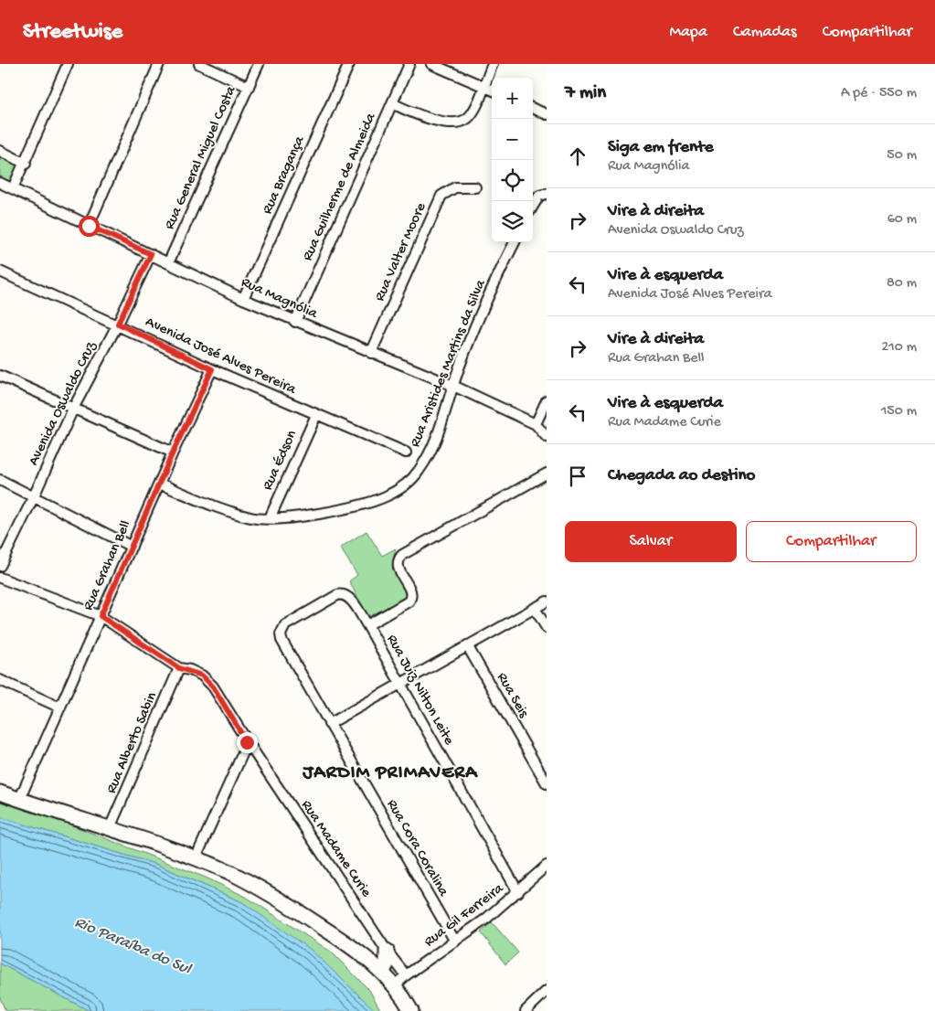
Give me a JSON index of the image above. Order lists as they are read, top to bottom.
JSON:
{
  "streets": {
    "street": [
      "Rua General Miguel Costa",
      "Rua Bragança",
      "Rua Guilherme de Almeida",
      "Rua Valter Moore",
      "Rua Magnólia",
      "Avenida José Alves Pereira",
      "Rua Aristides Martins da Silva",
      "Avenida Oswaldo Cruz",
      "Rua Édson",
      "Rua Grahan Bell",
      "Rua Juiz Nilton Leite",
      "Rua Seis",
      "Rua Alberto Sabin",
      "Rua Cora Coralina",
      "Rua Madame Curie",
      "Rua Gil Ferreira"
    ]
  },
  "crossings": [
    ["Rua General Miguel Costa", "Rua Magnólia"],
    ["Rua Bragança", "Rua Magnólia"],
    ["Rua Guilherme de Almeida", "Rua Magnólia"],
    ["Rua Valter Moore", "Rua Magnólia"],
    ["Rua Magnólia", "Rua Aristides Martins da Silva"],
    ["Rua Magnólia", "Avenida Oswaldo Cruz"],
    ["Avenida José Alves Pereira", "Avenida Oswaldo Cruz"],
    ["Avenida José Alves Pereira", "Rua Édson"],
    ["Avenida José Alves Pereira", "Rua Grahan Bell"],
    ["Rua Aristides Martins da Silva", "Rua Édson"],
    ["Rua Aristides Martins da Silva", "Rua Grahan Bell"],
    ["Rua Grahan Bell", "Rua Madame Curie"],
    ["Rua Juiz Nilton Leite", "Rua Cora Coralina"],
    ["Rua Juiz Nilton Leite", "Rua Gil Ferreira"],
    ["Rua Alberto Sabin", "Rua Madame Curie"],
    ["Rua Cora Coralina", "Rua Gil Ferreira"],
    ["Rua Madame Curie", "Rua Gil Ferreira"]
  ],
  "districts": ["JARDIM PRIMAVERA"],
  "water": ["Rio Paraíba do Sul"],
  "page": {
    "header": "Streetwise",
    "nav": ["Mapa", "Camadas", "Compartilhar"],
    "heading": ["7 min", "A pé · 550 m"],
    "map_buttons": ["+", "−"],
    "list": [
      ["Siga em frente", "Rua Magnólia", "50 m"],
      ["Vire à direita", "Avenida Oswaldo Cruz", "60 m"],
      ["Vire à esquerda", "Avenida José Alves Pereira", "80 m"],
      ["Vire à direita", "Rua Grahan Bell", "210 m"],
      ["Vire à esquerda", "Rua Madame Curie", "150 m"],
      "Chegada ao destino"
    ],
    "buttons": ["Salvar", "Compartilhar"]
  }
}
